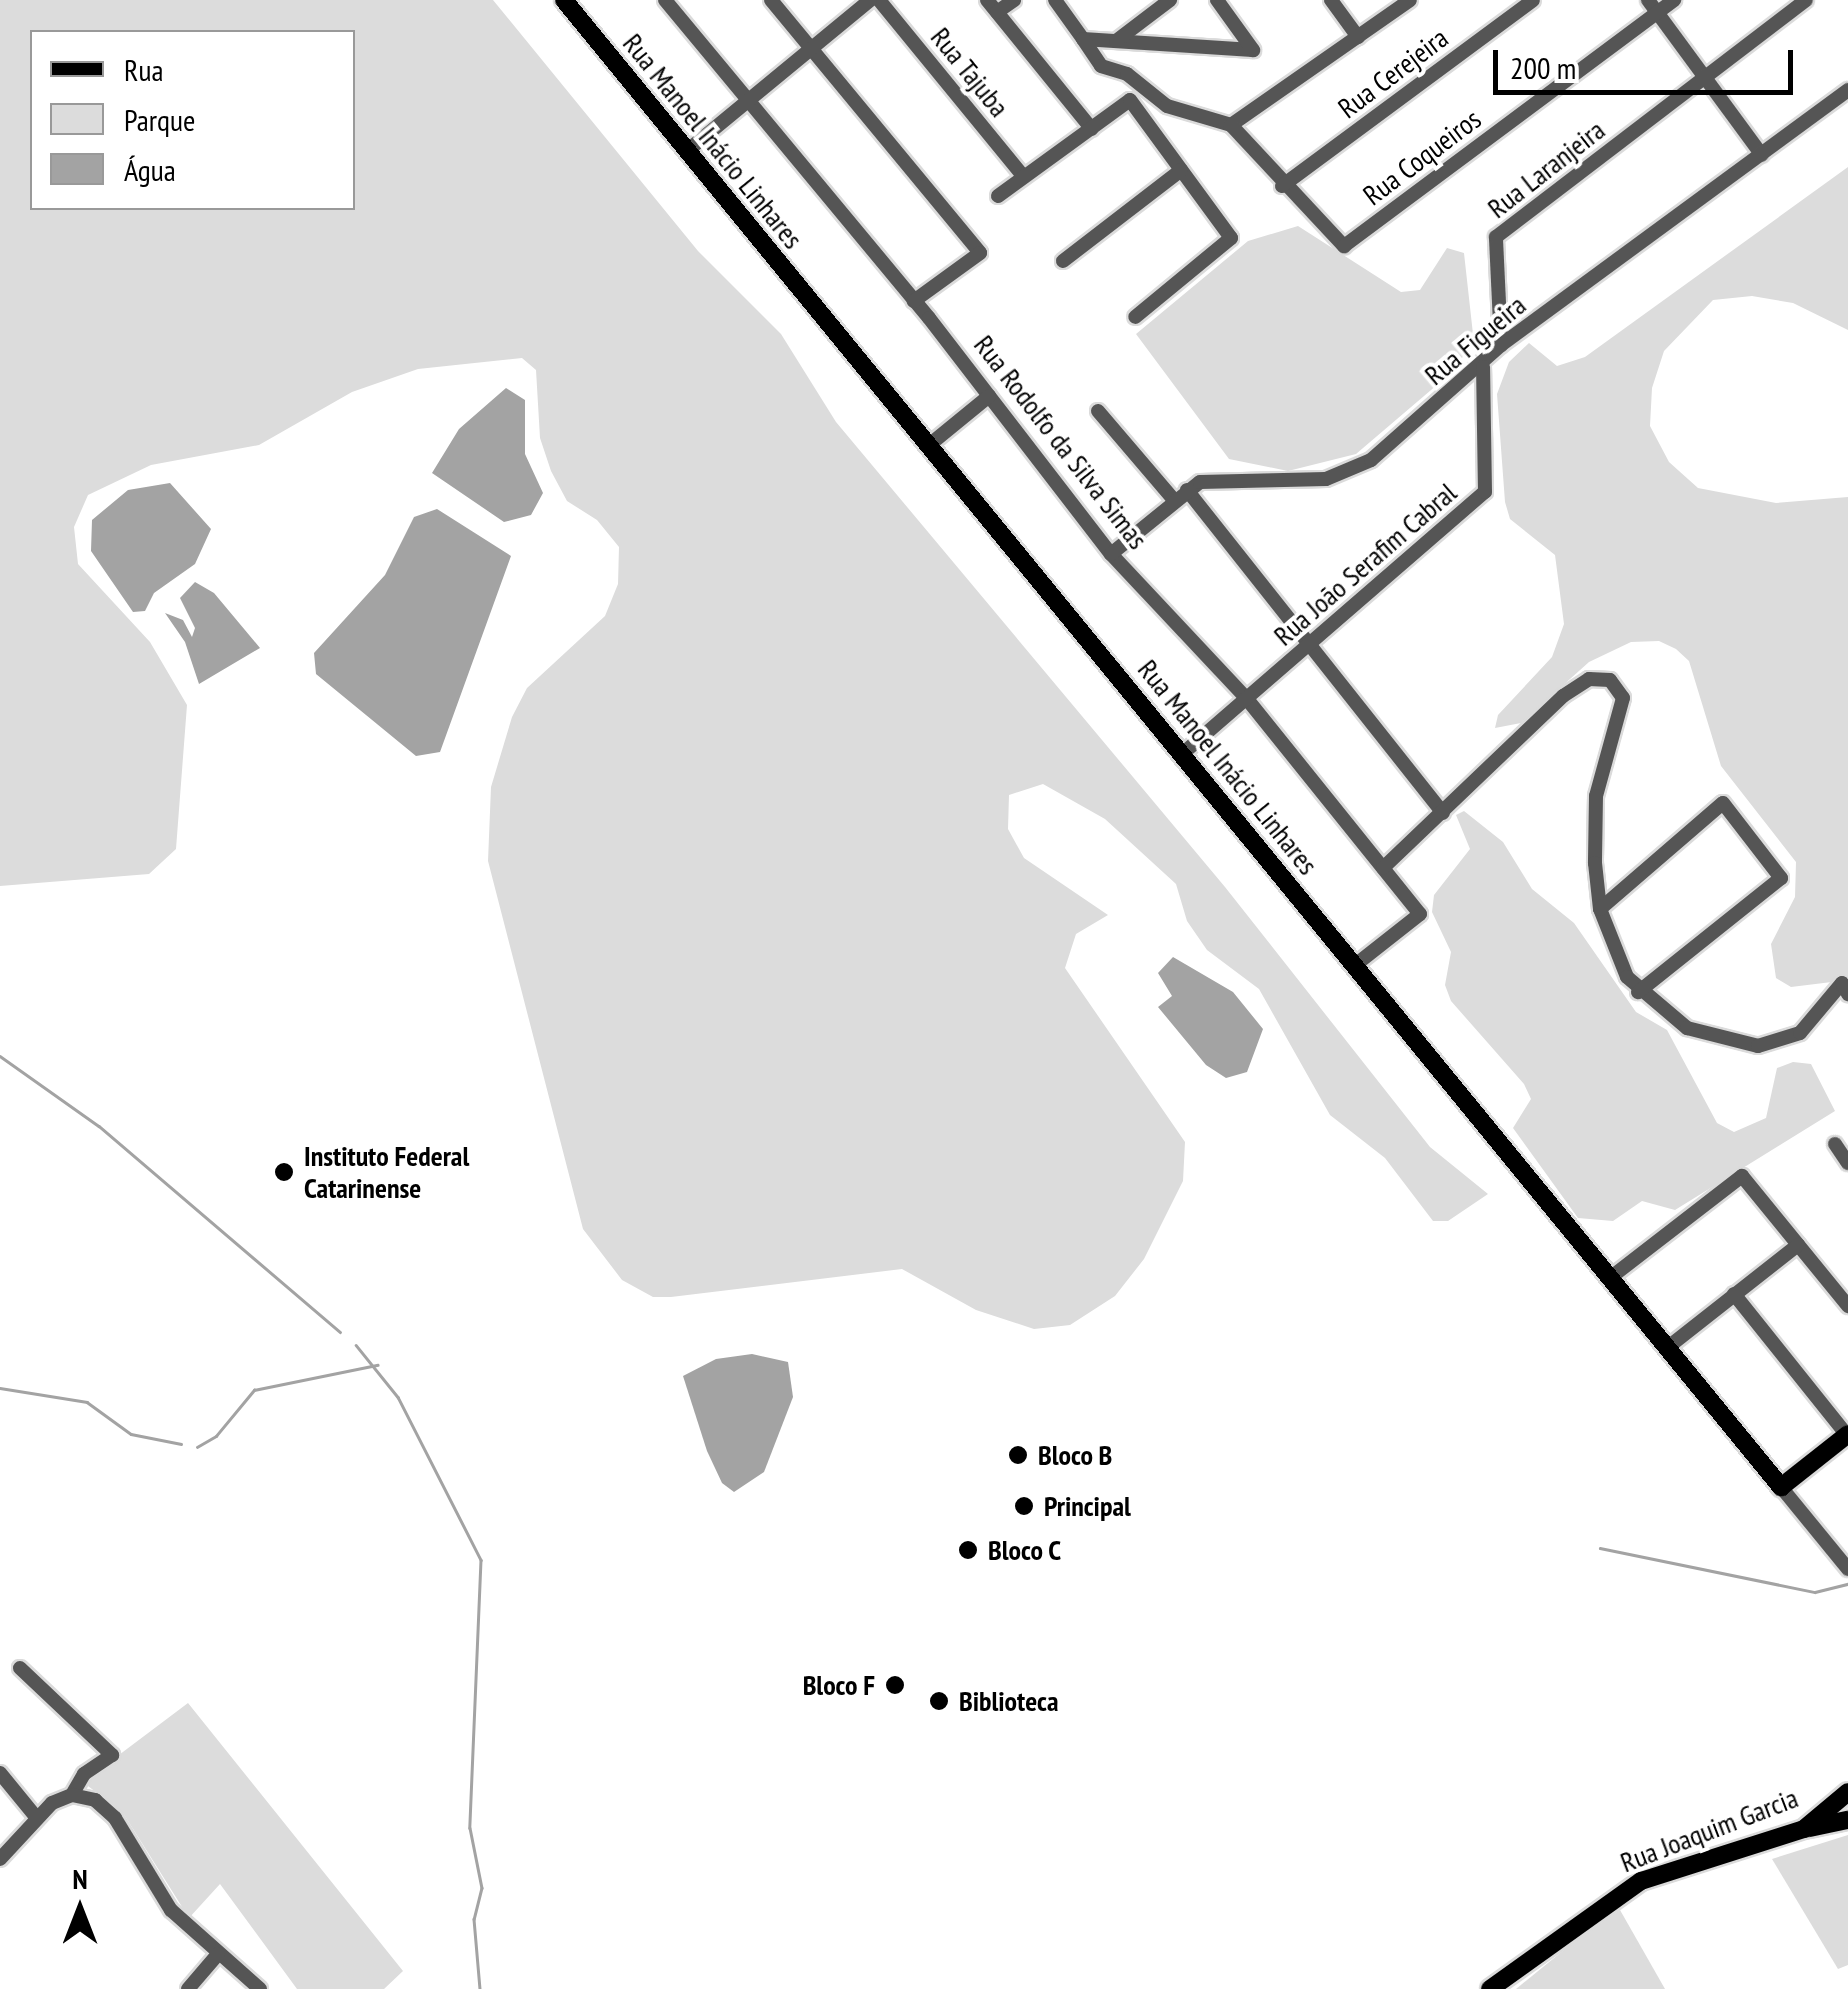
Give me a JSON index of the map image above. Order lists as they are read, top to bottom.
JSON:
{
  "streets": {
    "main road": ["Rua Manoel Inácio Linhares", "Rua Joaquim Garcia"],
    "street": [
      "Rua Tajuba",
      "Rua Cerejeira",
      "Rua Coqueiros",
      "Rua Laranjeira",
      "Rua Figueira",
      "Rua Rodolfo da Silva Simas",
      "Rua João Serafim Cabral"
    ]
  },
  "crossings": [
    ["Rua Cerejeira", "Rua Coqueiros"],
    ["Rua Manoel Inácio Linhares", "Rua Rodolfo da Silva Simas"],
    ["Rua Manoel Inácio Linhares", "Rua João Serafim Cabral"],
    ["Rua Laranjeira", "Rua Figueira"],
    ["Rua Figueira", "Rua Rodolfo da Silva Simas"],
    ["Rua Figueira", "Rua João Serafim Cabral"],
    ["Rua Rodolfo da Silva Simas", "Rua João Serafim Cabral"]
  ],
  "places": [
    "Instituto Federal Catarinense",
    "Bloco B",
    "Principal",
    "Bloco C",
    "Bloco F",
    "Biblioteca"
  ],
  "legend": ["Rua", "Parque", "Água"],
  "scale_bar": "200 m",
  "north": "top"
}
